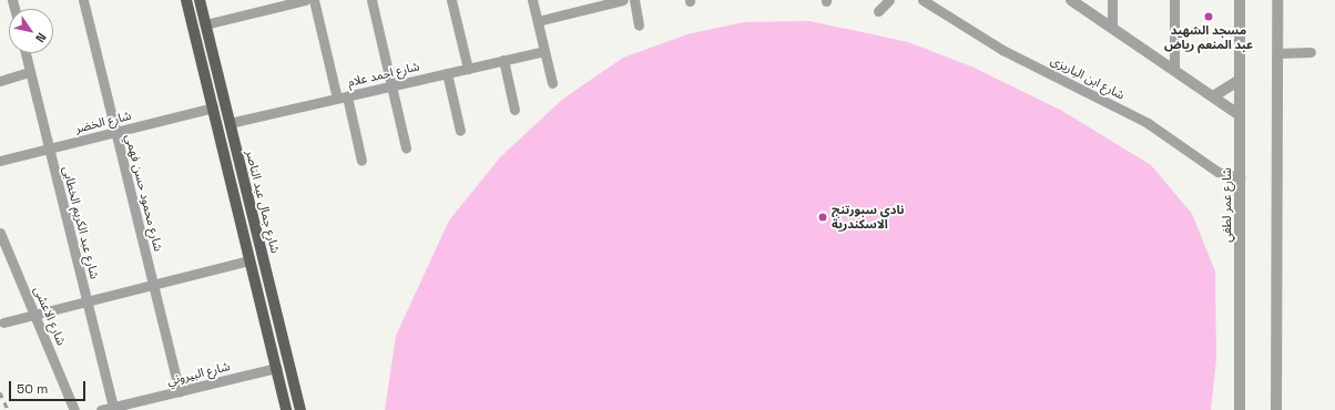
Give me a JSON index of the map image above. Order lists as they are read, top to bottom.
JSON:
{
  "streets": {
    "main road": ["شارع جمال عبد الناصر"],
    "street": [
      "شارع احمد علام",
      "شارع ابن الباريزى",
      "شارع الخضر",
      "شارع محمود حسن فهمي",
      "شارع عمر لطفي",
      "شارع عبد الكريم الخطابى",
      "شارع الاعشى",
      "شارع البيروني"
    ]
  },
  "crossings": [
    ["شارع احمد علام", "شارع جمال عبد الناصر"],
    ["شارع ابن الباريزى", "شارع عمر لطفي"],
    ["شارع الخضر", "شارع محمود حسن فهمي"],
    ["شارع الخضر", "شارع عبد الكريم الخطابى"],
    ["شارع محمود حسن فهمي", "شارع البيروني"],
    ["شارع عبد الكريم الخطابى", "شارع البيروني"]
  ],
  "places": ["مسجد الشهيد عبد المنعم رياض", "نادي سبورتنج الاسكندرية"],
  "scale_bar": "50 m",
  "north": "bottom right"
}
